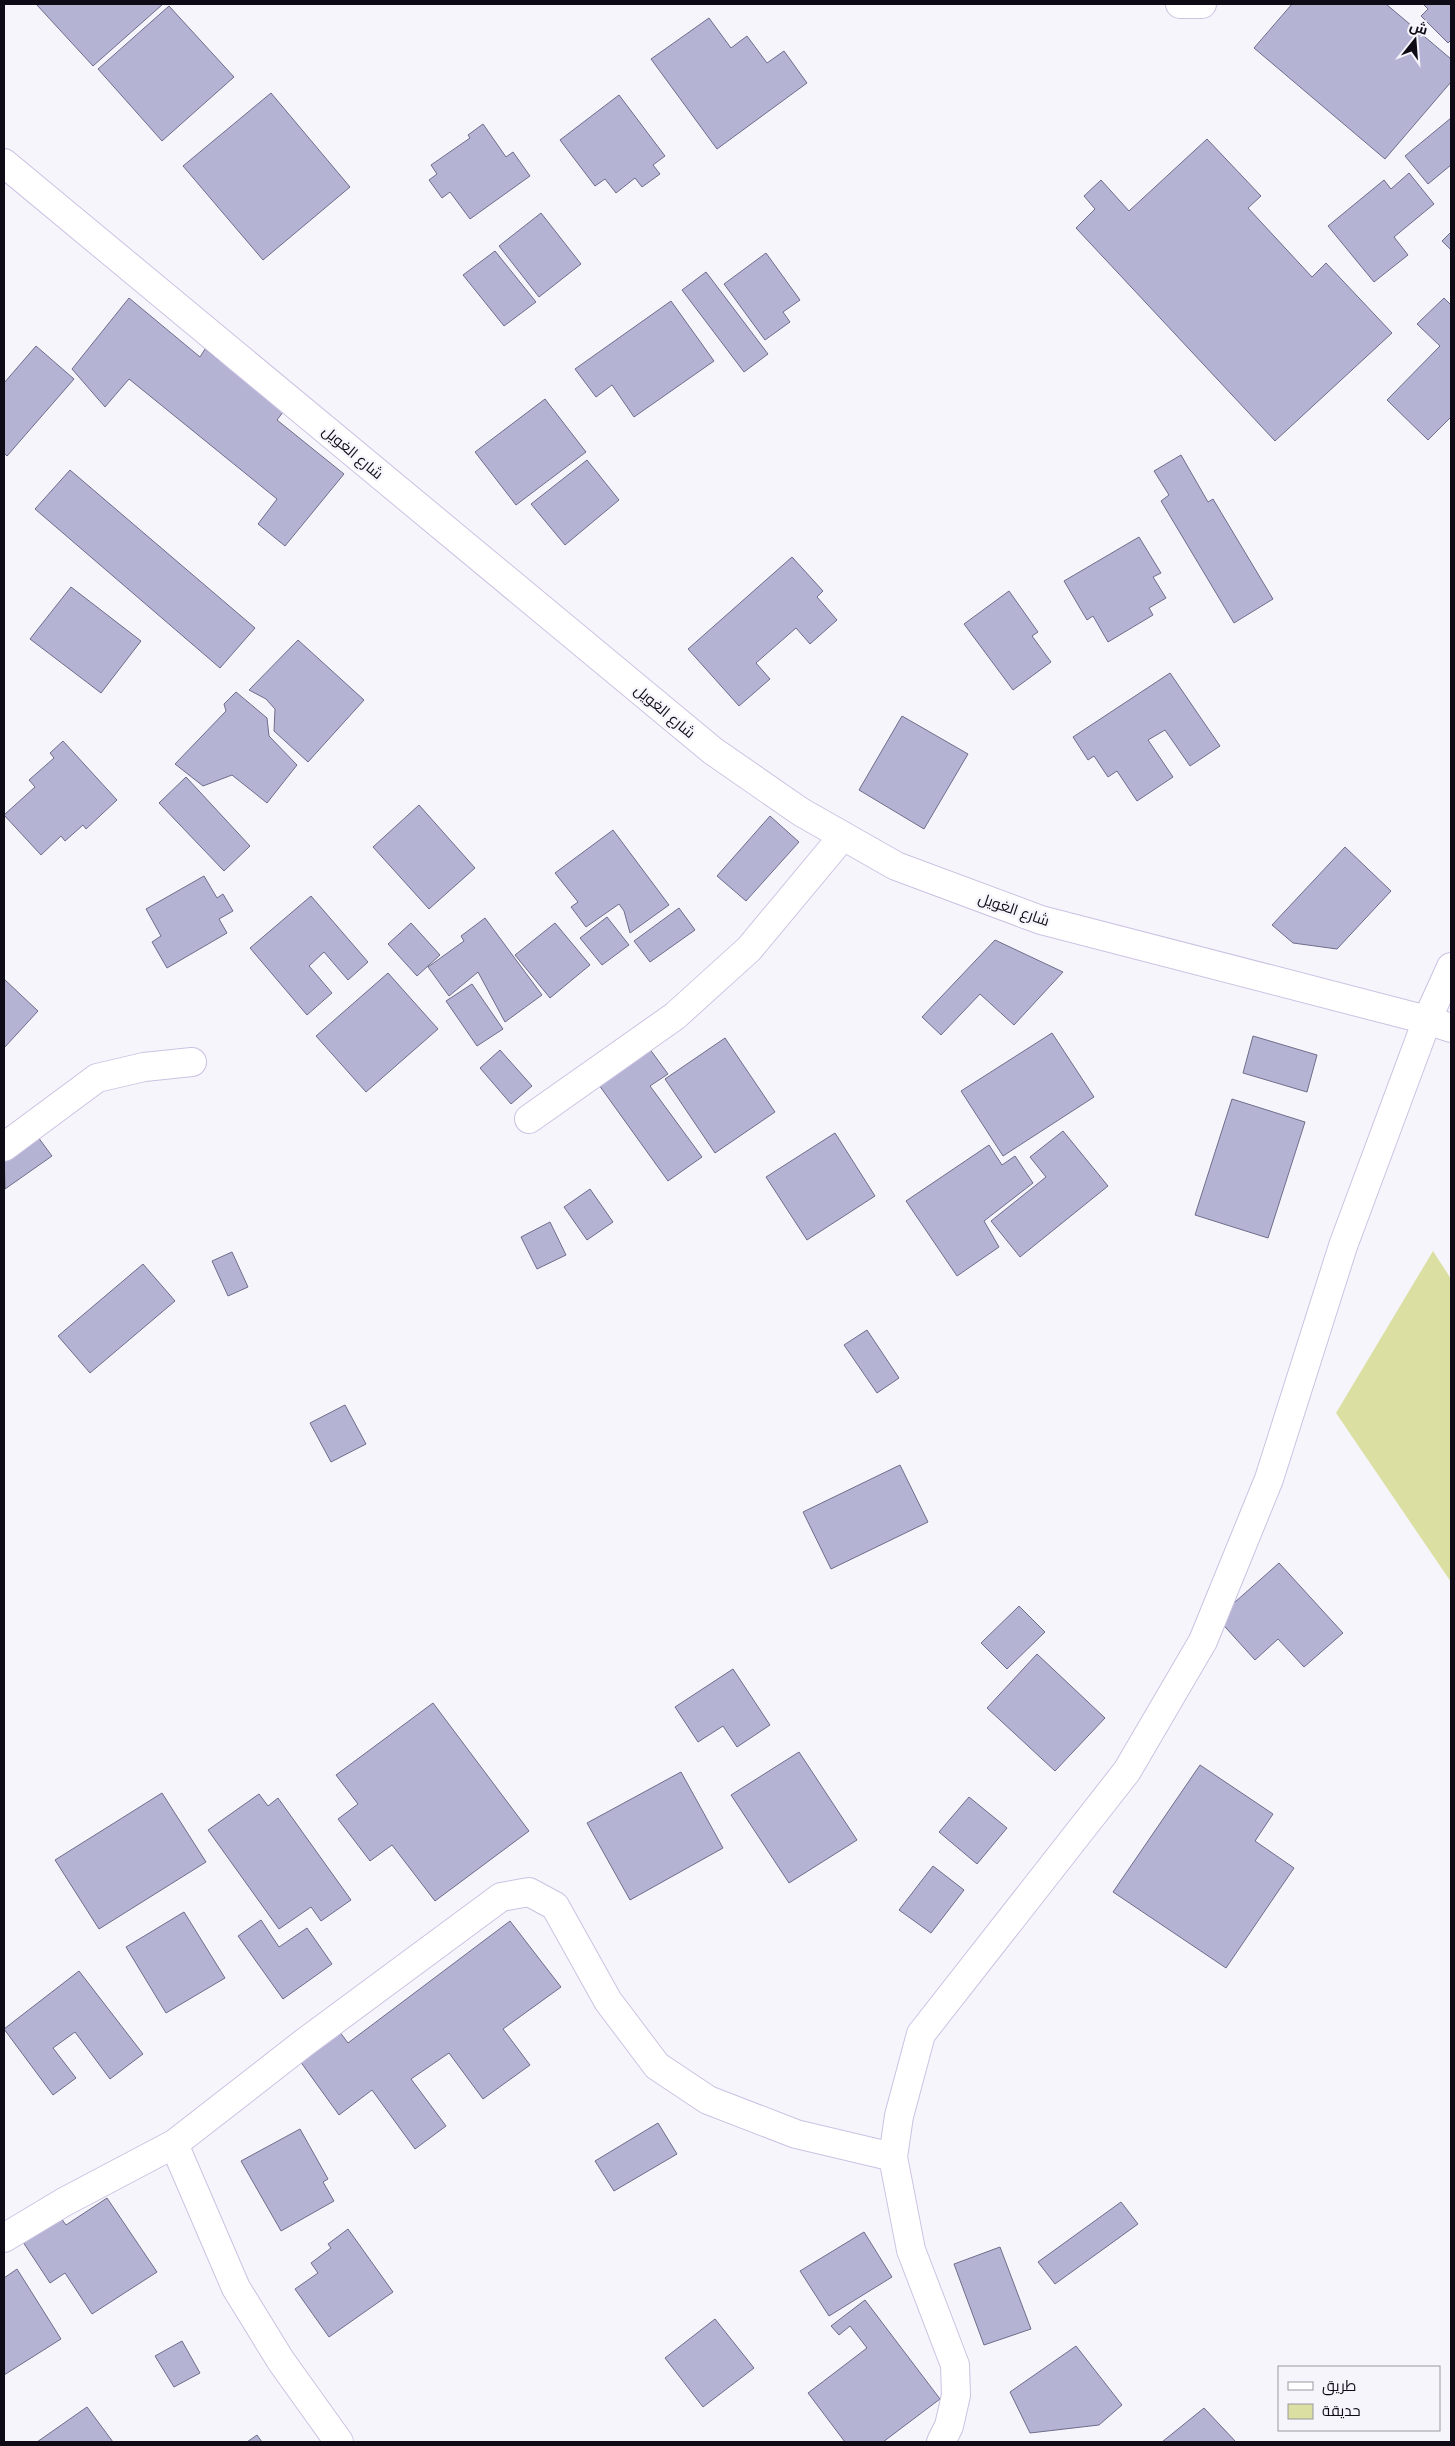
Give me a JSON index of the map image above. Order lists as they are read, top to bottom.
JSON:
{
  "streets": {
    "street": ["شارع الغويل"]
  },
  "legend": ["طريق", "حديقة"],
  "north": "top"
}
